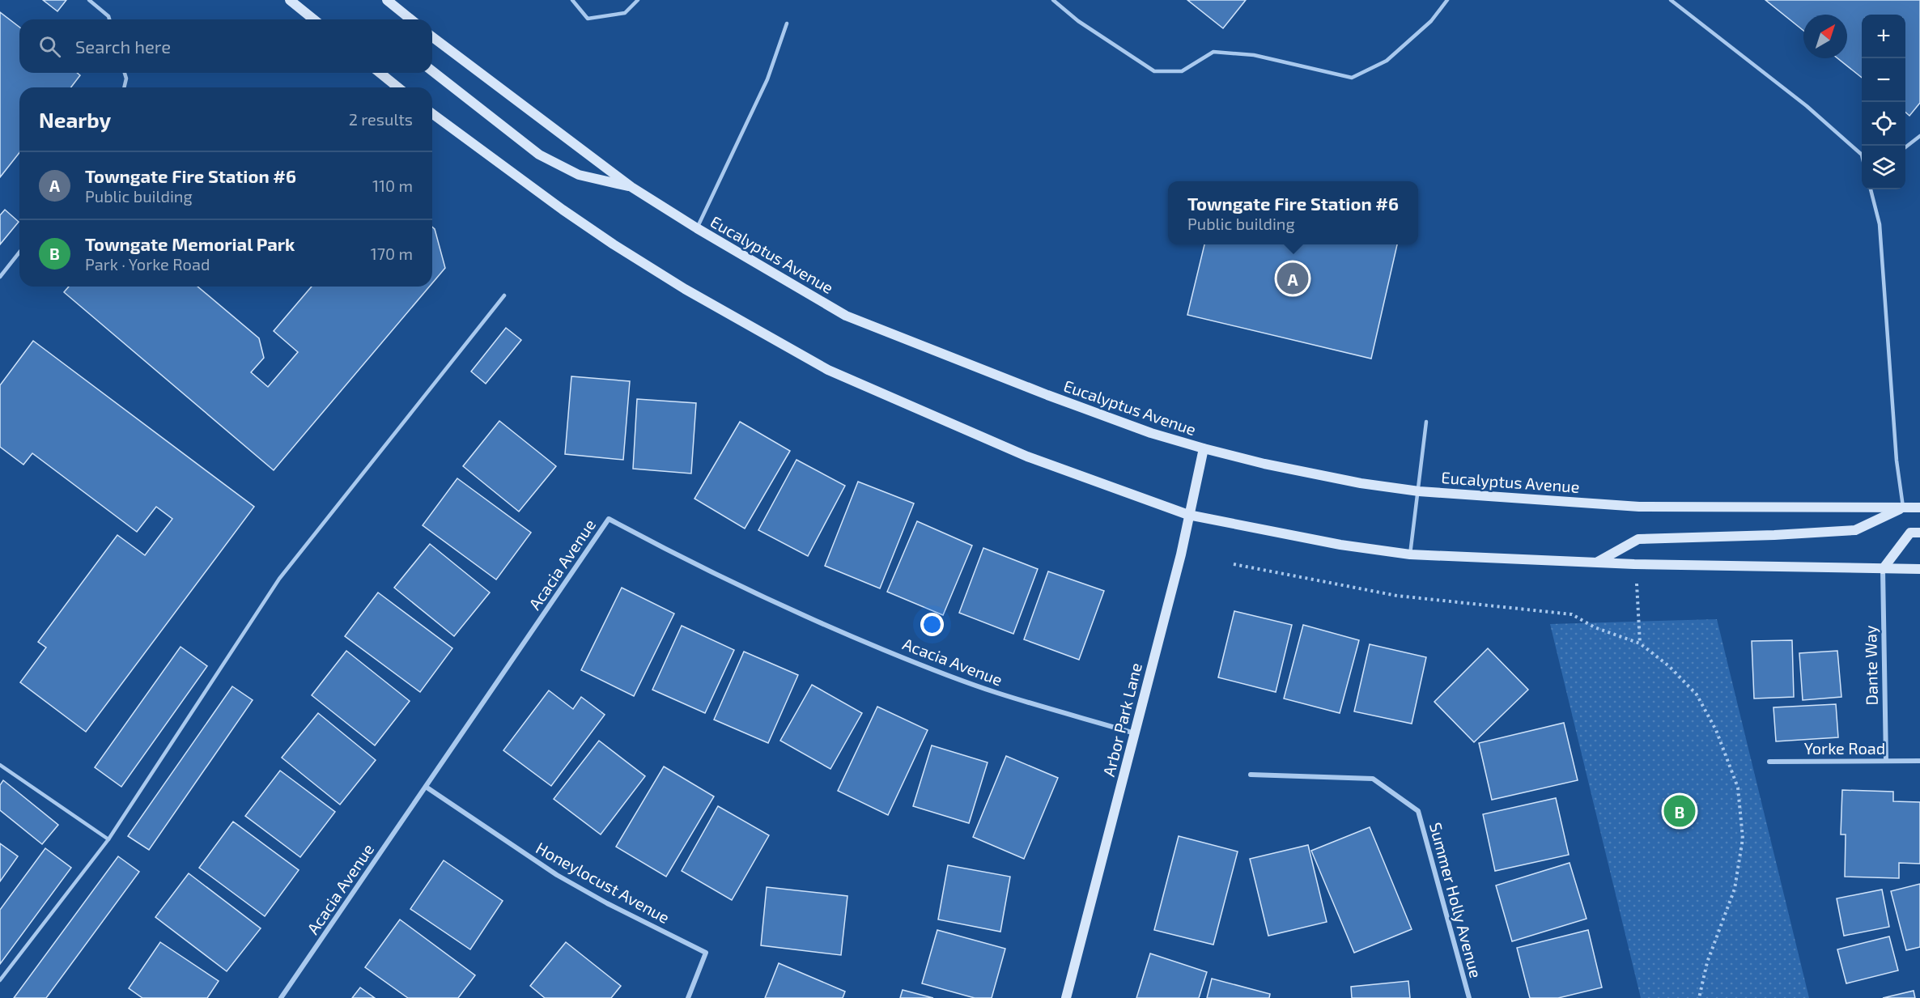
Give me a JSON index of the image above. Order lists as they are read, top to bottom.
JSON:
{
  "streets": {
    "main road": ["Eucalyptus Avenue", "Arbor Park Lane"],
    "street": [
      "Acacia Avenue",
      "Dante Way",
      "Yorke Road",
      "Honeylocust Avenue",
      "Summer Holly Avenue"
    ]
  },
  "crossings": [
    ["Eucalyptus Avenue", "Arbor Park Lane"],
    ["Acacia Avenue", "Arbor Park Lane"],
    ["Acacia Avenue", "Honeylocust Avenue"],
    ["Dante Way", "Yorke Road"]
  ],
  "north": "top right",
  "page": {
    "map_buttons": ["+", "−"],
    "search": "Search here",
    "heading": ["Nearby", "2 results"],
    "list": [
      {
        "mark": "A",
        "name": "Towngate Fire Station #6",
        "note": "Public building",
        "value": "110 m"
      },
      {
        "mark": "B",
        "name": "Towngate Memorial Park",
        "note": "Park · Yorke Road",
        "value": "170 m"
      }
    ],
    "popup": ["Towngate Fire Station #6", "Public building"],
    "pins": ["A", "B"]
  }
}
